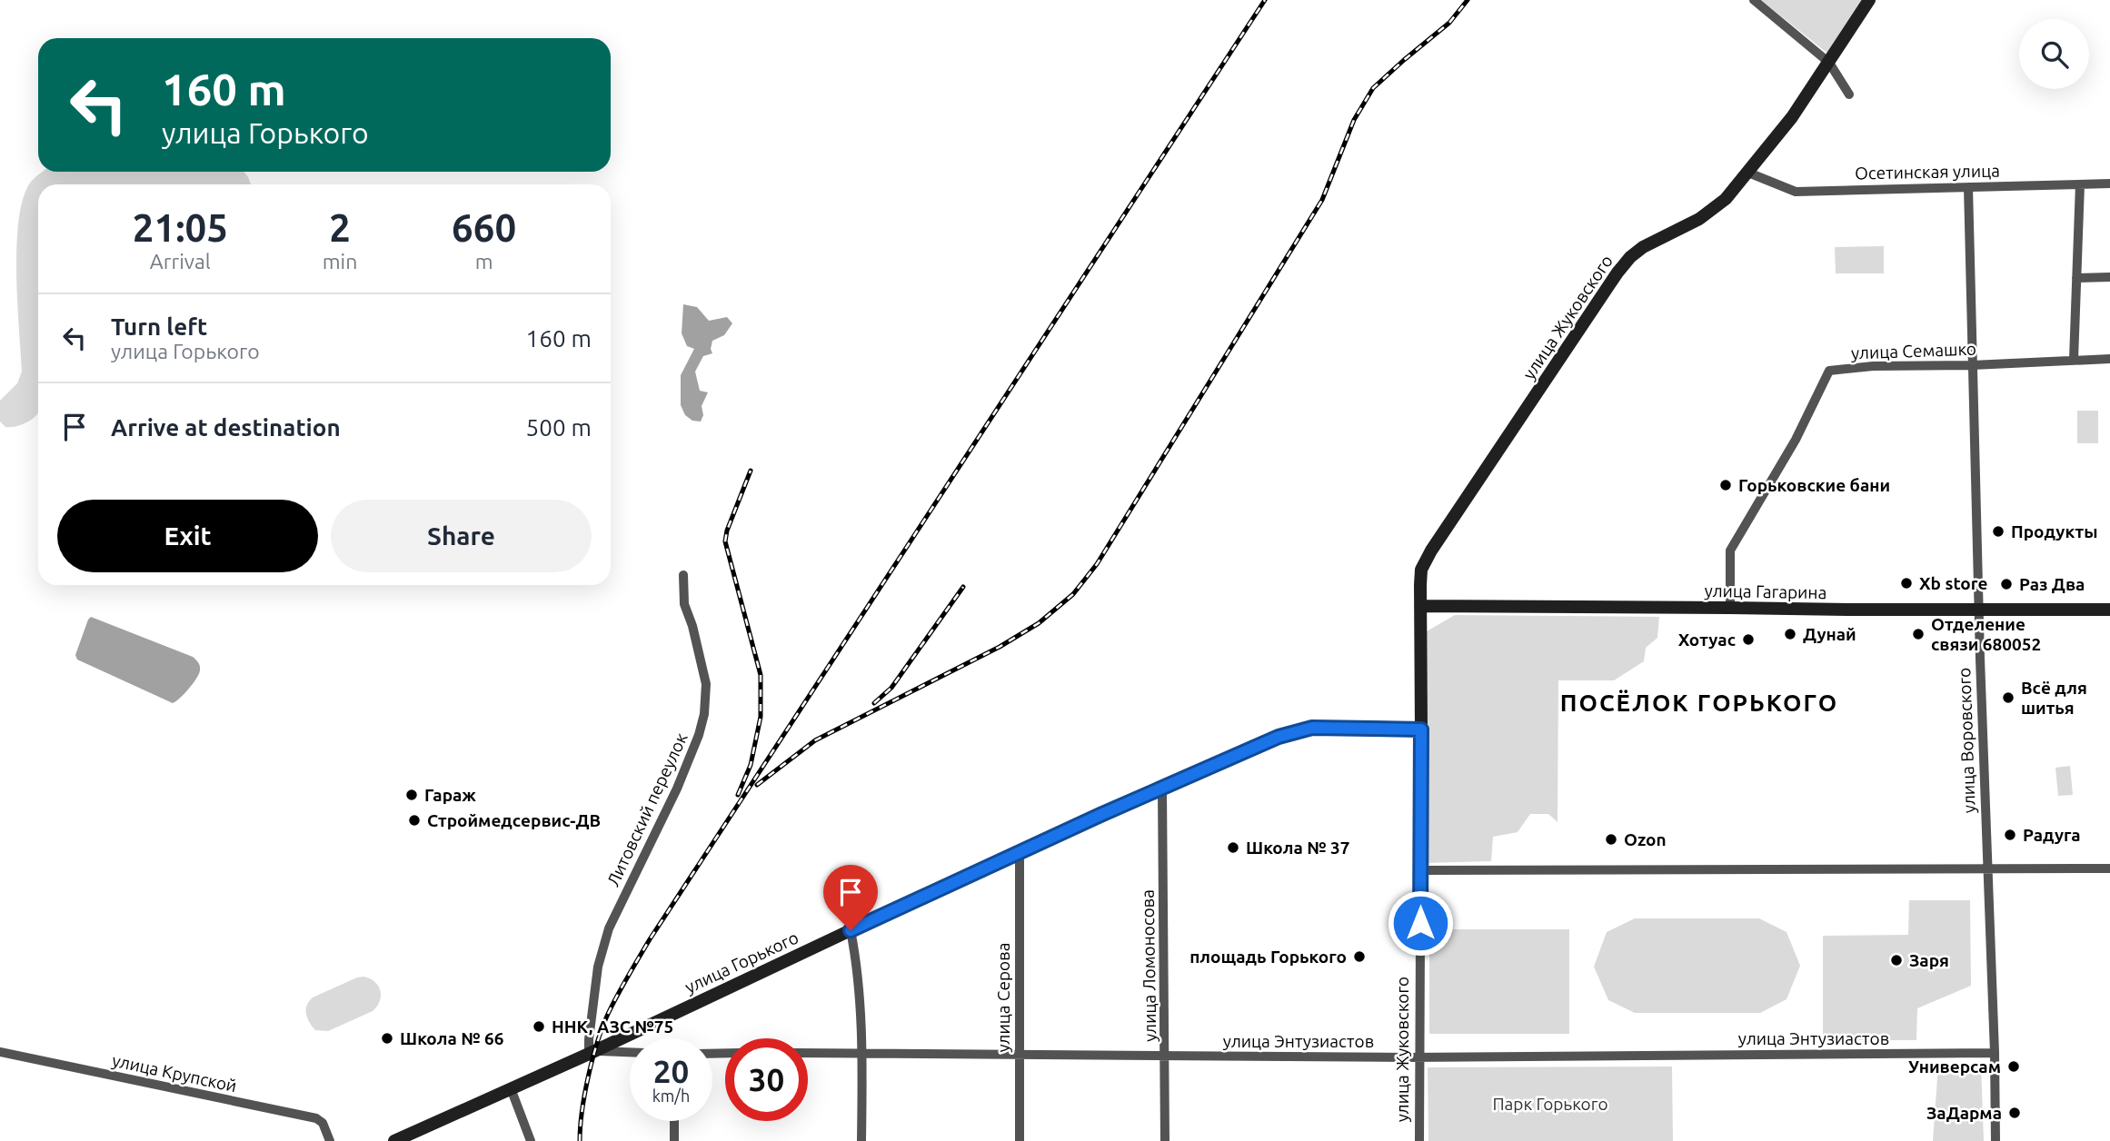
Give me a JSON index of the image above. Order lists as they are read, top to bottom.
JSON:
{
  "streets": {
    "main road": ["улица Жуковского", "улица Гагарина", "улица Горького"],
    "street": [
      "Осетинская улица",
      "улица Семашко",
      "улица Воровского",
      "Литовский переулок",
      "улица Ломоносова",
      "улица Серова",
      "улица Энтузиастов",
      "улица Крупской"
    ]
  },
  "crossings": [
    ["Осетинская улица", "улица Жуковского"],
    ["Осетинская улица", "улица Воровского"],
    ["улица Жуковского", "улица Гагарина"],
    ["улица Жуковского", "улица Горького"],
    ["улица Жуковского", "улица Энтузиастов"],
    ["улица Семашко", "улица Гагарина"],
    ["улица Семашко", "улица Воровского"],
    ["улица Гагарина", "улица Воровского"],
    ["улица Воровского", "улица Энтузиастов"],
    ["Литовский переулок", "улица Горького"],
    ["улица Горького", "улица Ломоносова"],
    ["улица Горького", "улица Серова"],
    ["улица Ломоносова", "улица Энтузиастов"],
    ["улица Серова", "улица Энтузиастов"]
  ],
  "districts": ["ПОСЁЛОК ГОРЬКОГО"],
  "parks": ["Парк Горького"],
  "places": [
    "Горьковские бани",
    "Продукты",
    "Xb store",
    "Раз Два",
    "Дунай",
    "Отделение связи 680052",
    "Хотуас",
    "Всё для шитья",
    "Гараж",
    "Строймедсервис-ДВ",
    "Радуга",
    "Ozon",
    "Школа № 37",
    "площадь Горького",
    "Заря",
    "ННК, АЗС №75",
    "Школа № 66",
    "Универсам",
    "ЗаДарма"
  ],
  "page": {
    "turn": ["160 m", "улица Горького"],
    "eta": [
      "21:05",
      "Arrival",
      "2",
      "min",
      "660",
      "m"
    ],
    "list": [
      {
        "name": "Turn left",
        "note": "улица Горького",
        "value": "160 m"
      },
      {
        "name": "Arrive at destination",
        "value": "500 m"
      }
    ],
    "buttons": ["Exit", "Share"],
    "speed": "20 km/h",
    "limit": "30"
  }
}
